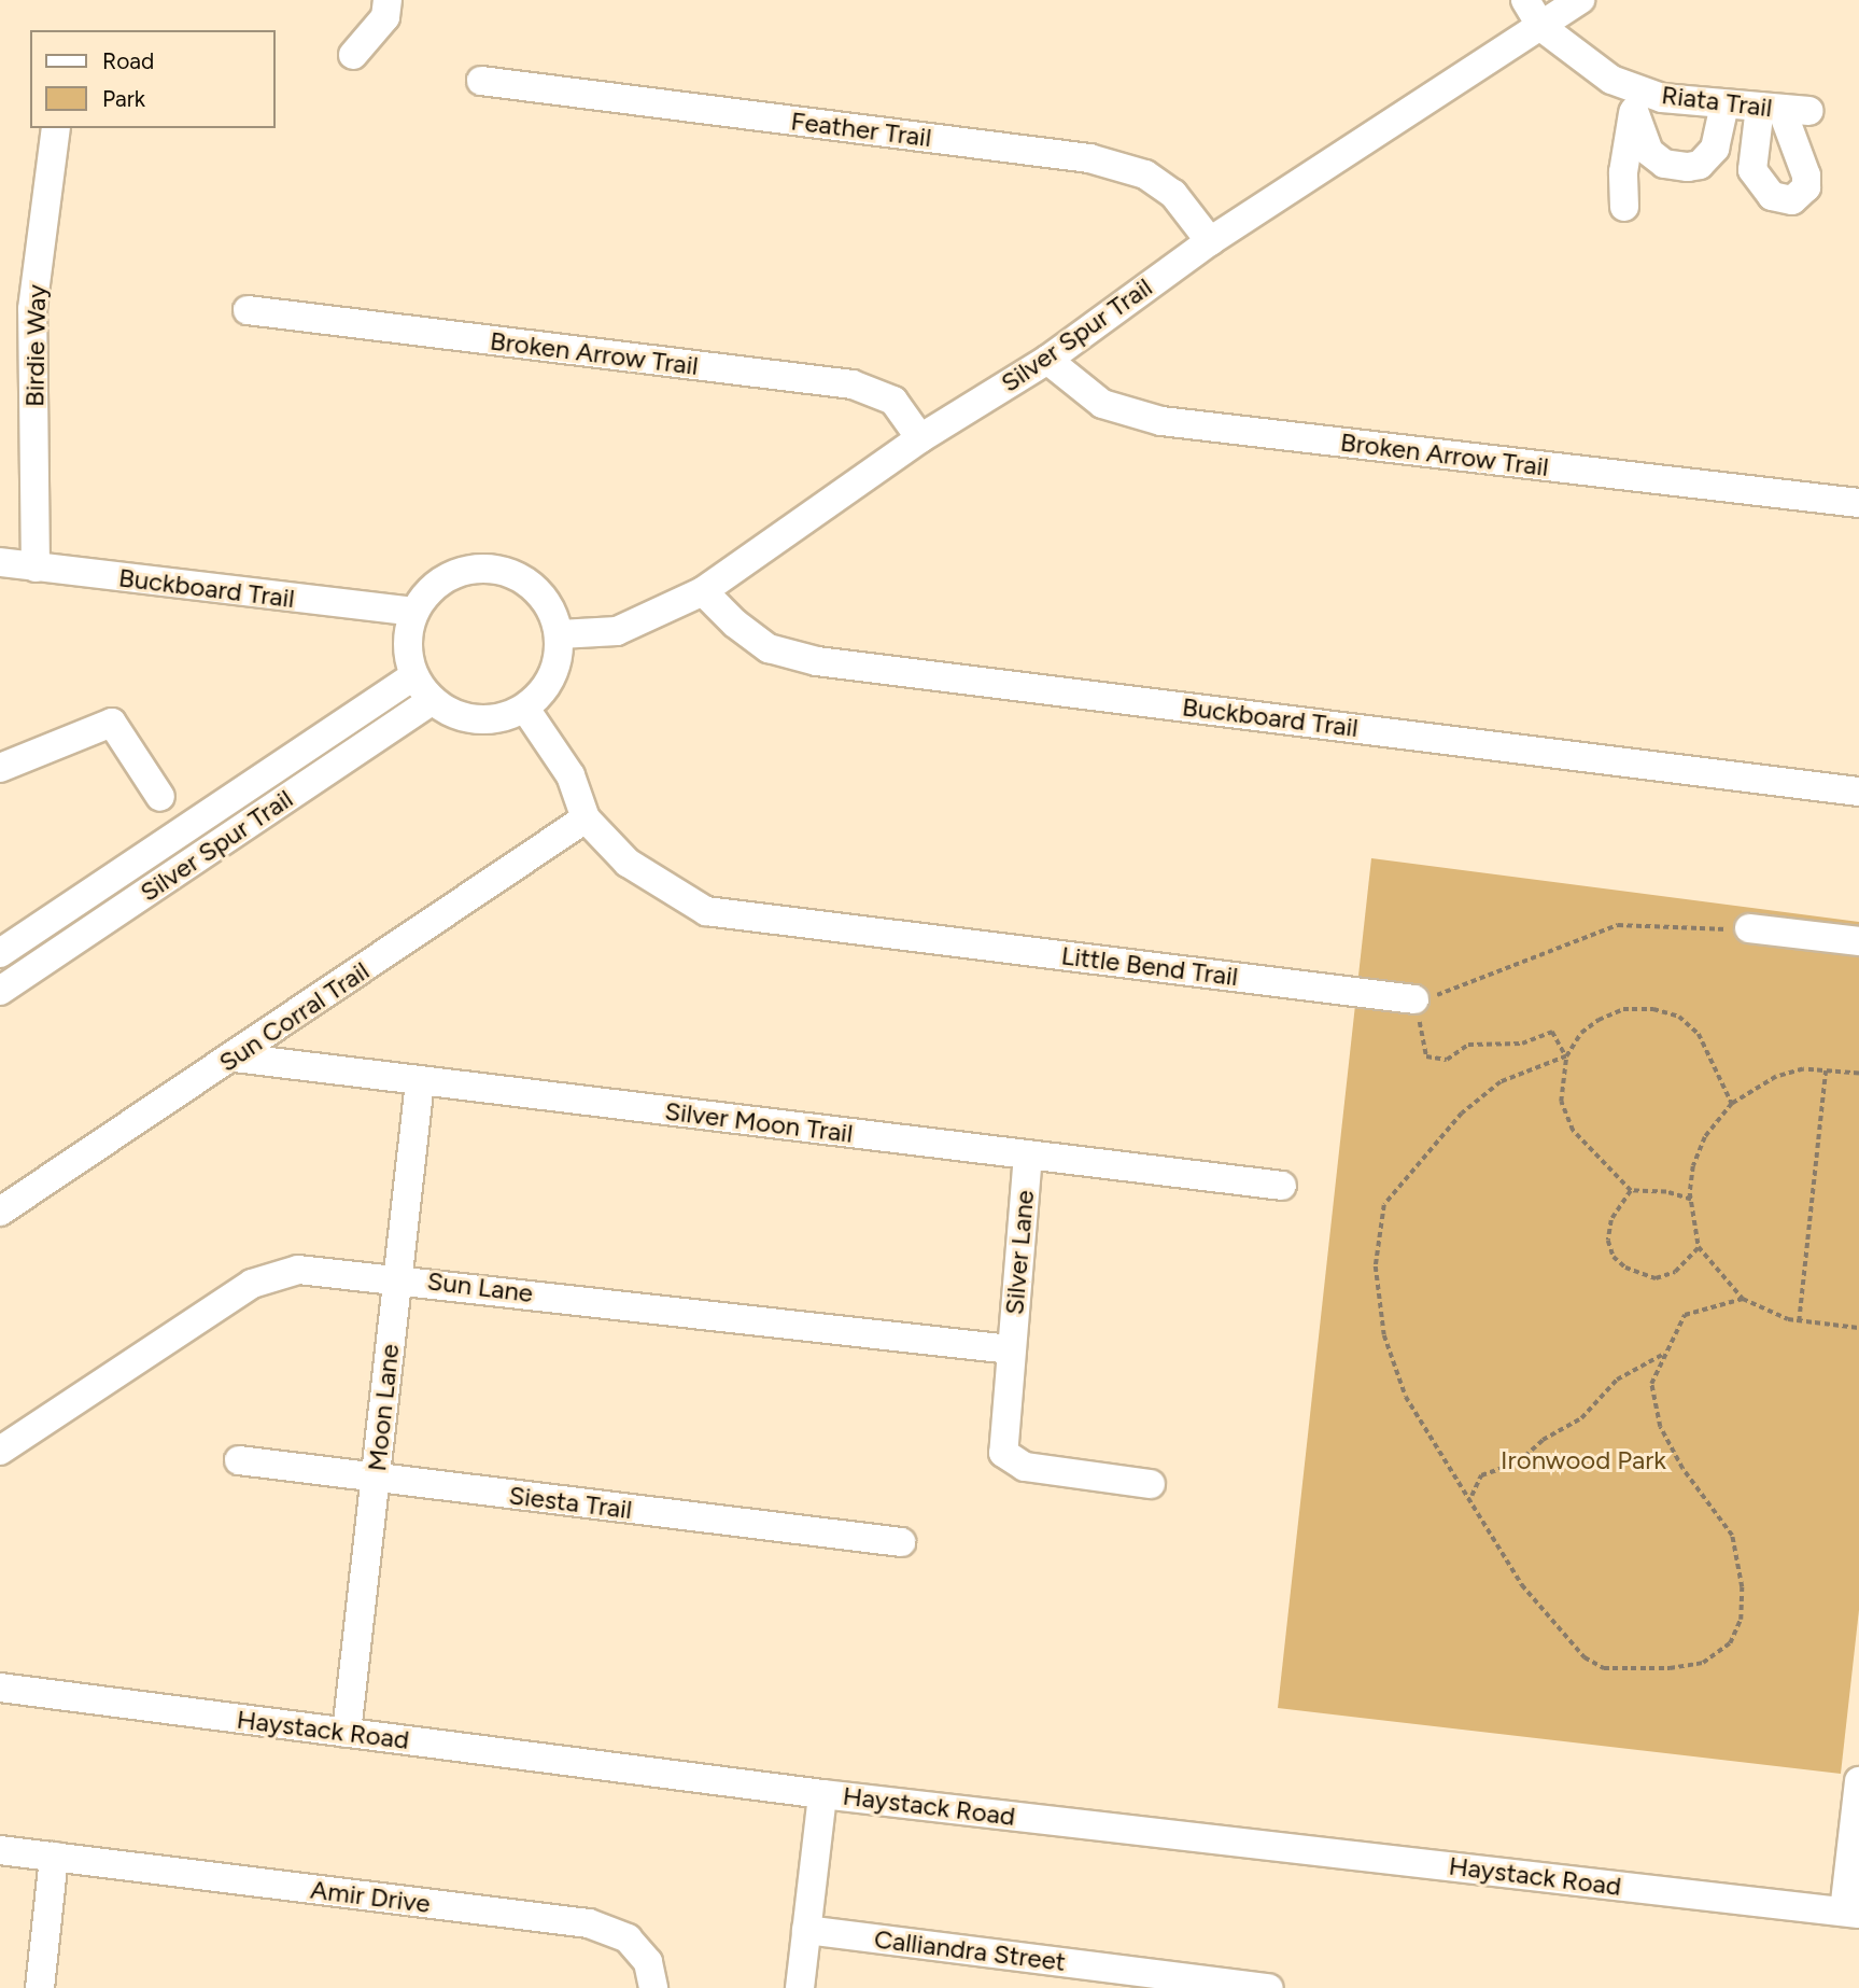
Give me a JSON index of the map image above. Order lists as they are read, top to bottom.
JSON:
{
  "streets": {
    "street": [
      "Riata Trail",
      "Feather Trail",
      "Silver Spur Trail",
      "Birdie Way",
      "Broken Arrow Trail",
      "Buckboard Trail",
      "Little Bend Trail",
      "Sun Corral Trail",
      "Silver Moon Trail",
      "Silver Lane",
      "Sun Lane",
      "Moon Lane",
      "Siesta Trail",
      "Haystack Road",
      "Amir Drive",
      "Calliandra Street"
    ]
  },
  "crossings": [
    ["Riata Trail", "Silver Spur Trail"],
    ["Feather Trail", "Silver Spur Trail"],
    ["Silver Spur Trail", "Broken Arrow Trail"],
    ["Silver Spur Trail", "Buckboard Trail"],
    ["Silver Spur Trail", "Little Bend Trail"],
    ["Birdie Way", "Buckboard Trail"],
    ["Buckboard Trail", "Little Bend Trail"],
    ["Little Bend Trail", "Sun Corral Trail"],
    ["Sun Corral Trail", "Silver Moon Trail"],
    ["Silver Moon Trail", "Silver Lane"],
    ["Silver Moon Trail", "Moon Lane"],
    ["Silver Lane", "Sun Lane"],
    ["Sun Lane", "Moon Lane"],
    ["Moon Lane", "Siesta Trail"],
    ["Moon Lane", "Haystack Road"]
  ],
  "parks": ["Ironwood Park"],
  "legend": ["Road", "Park"]
}
